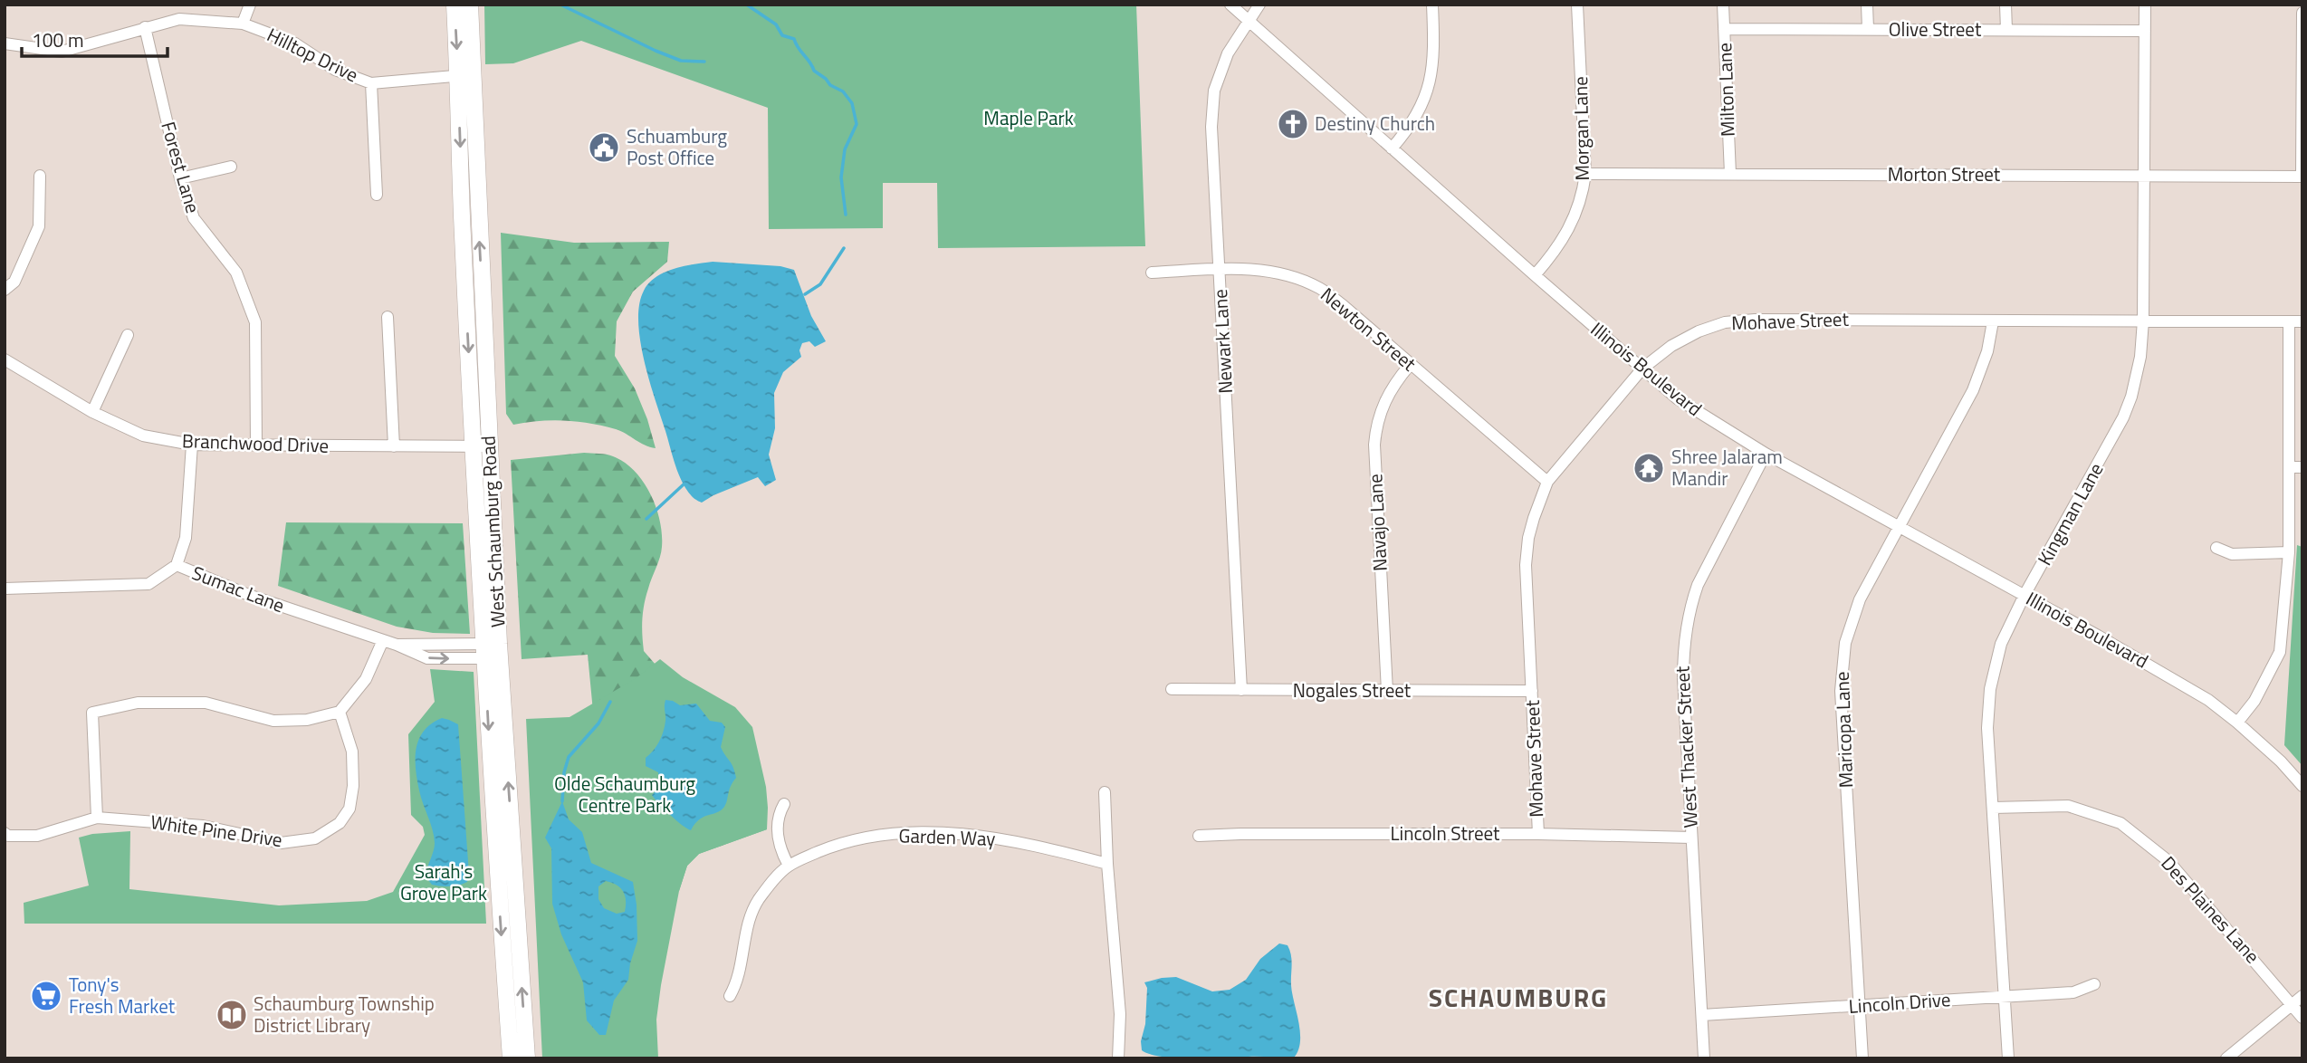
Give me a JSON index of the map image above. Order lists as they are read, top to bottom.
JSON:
{
  "streets": {
    "main road": ["West Schaumburg Road"],
    "street": [
      "Olive Street",
      "Hilltop Drive",
      "Milton Lane",
      "Morgan Lane",
      "Forest Lane",
      "Morton Street",
      "Mohave Street",
      "Newton Street",
      "Newark Lane",
      "Illinois Boulevard",
      "Branchwood Drive",
      "Kingman Lane",
      "Navajo Lane",
      "Sumac Lane",
      "Nogales Street",
      "Maricopa Lane",
      "West Thacker Street",
      "White Pine Drive",
      "Lincoln Street",
      "Garden Way",
      "Des Plaines Lane",
      "Lincoln Drive"
    ]
  },
  "crossings": [
    ["Olive Street", "Milton Lane"],
    ["Olive Street", "Kingman Lane"],
    ["Hilltop Drive", "Forest Lane"],
    ["Hilltop Drive", "West Schaumburg Road"],
    ["Milton Lane", "Morton Street"],
    ["Morgan Lane", "Morton Street"],
    ["Morgan Lane", "Illinois Boulevard"],
    ["Forest Lane", "Branchwood Drive"],
    ["Morton Street", "Kingman Lane"],
    ["Mohave Street", "Newton Street"],
    ["Mohave Street", "Illinois Boulevard"],
    ["Mohave Street", "Kingman Lane"],
    ["Mohave Street", "Nogales Street"],
    ["Mohave Street", "Maricopa Lane"],
    ["Mohave Street", "Lincoln Street"],
    ["Newton Street", "Newark Lane"],
    ["Newton Street", "Navajo Lane"],
    ["Newark Lane", "Illinois Boulevard"],
    ["Newark Lane", "Nogales Street"],
    ["Illinois Boulevard", "Kingman Lane"],
    ["Illinois Boulevard", "Maricopa Lane"],
    ["Illinois Boulevard", "West Thacker Street"],
    ["Branchwood Drive", "West Schaumburg Road"],
    ["Kingman Lane", "Des Plaines Lane"],
    ["Kingman Lane", "Lincoln Drive"],
    ["Navajo Lane", "Nogales Street"],
    ["West Schaumburg Road", "Sumac Lane"],
    ["Maricopa Lane", "Lincoln Drive"],
    ["West Thacker Street", "Lincoln Street"],
    ["West Thacker Street", "Lincoln Drive"]
  ],
  "districts": ["SCHAUMBURG"],
  "parks": ["Maple Park", "Olde Schaumburg Centre Park", "Sarah's Grove Park"],
  "places": {
    "church": ["Destiny Church"],
    "public building": ["Schuamburg Post Office"],
    "temple": ["Shree Jalaram Mandir"],
    "supermarket": ["Tony's Fresh Market"],
    "library": ["Schaumburg Township District Library"]
  },
  "scale_bar": "100 m"
}
